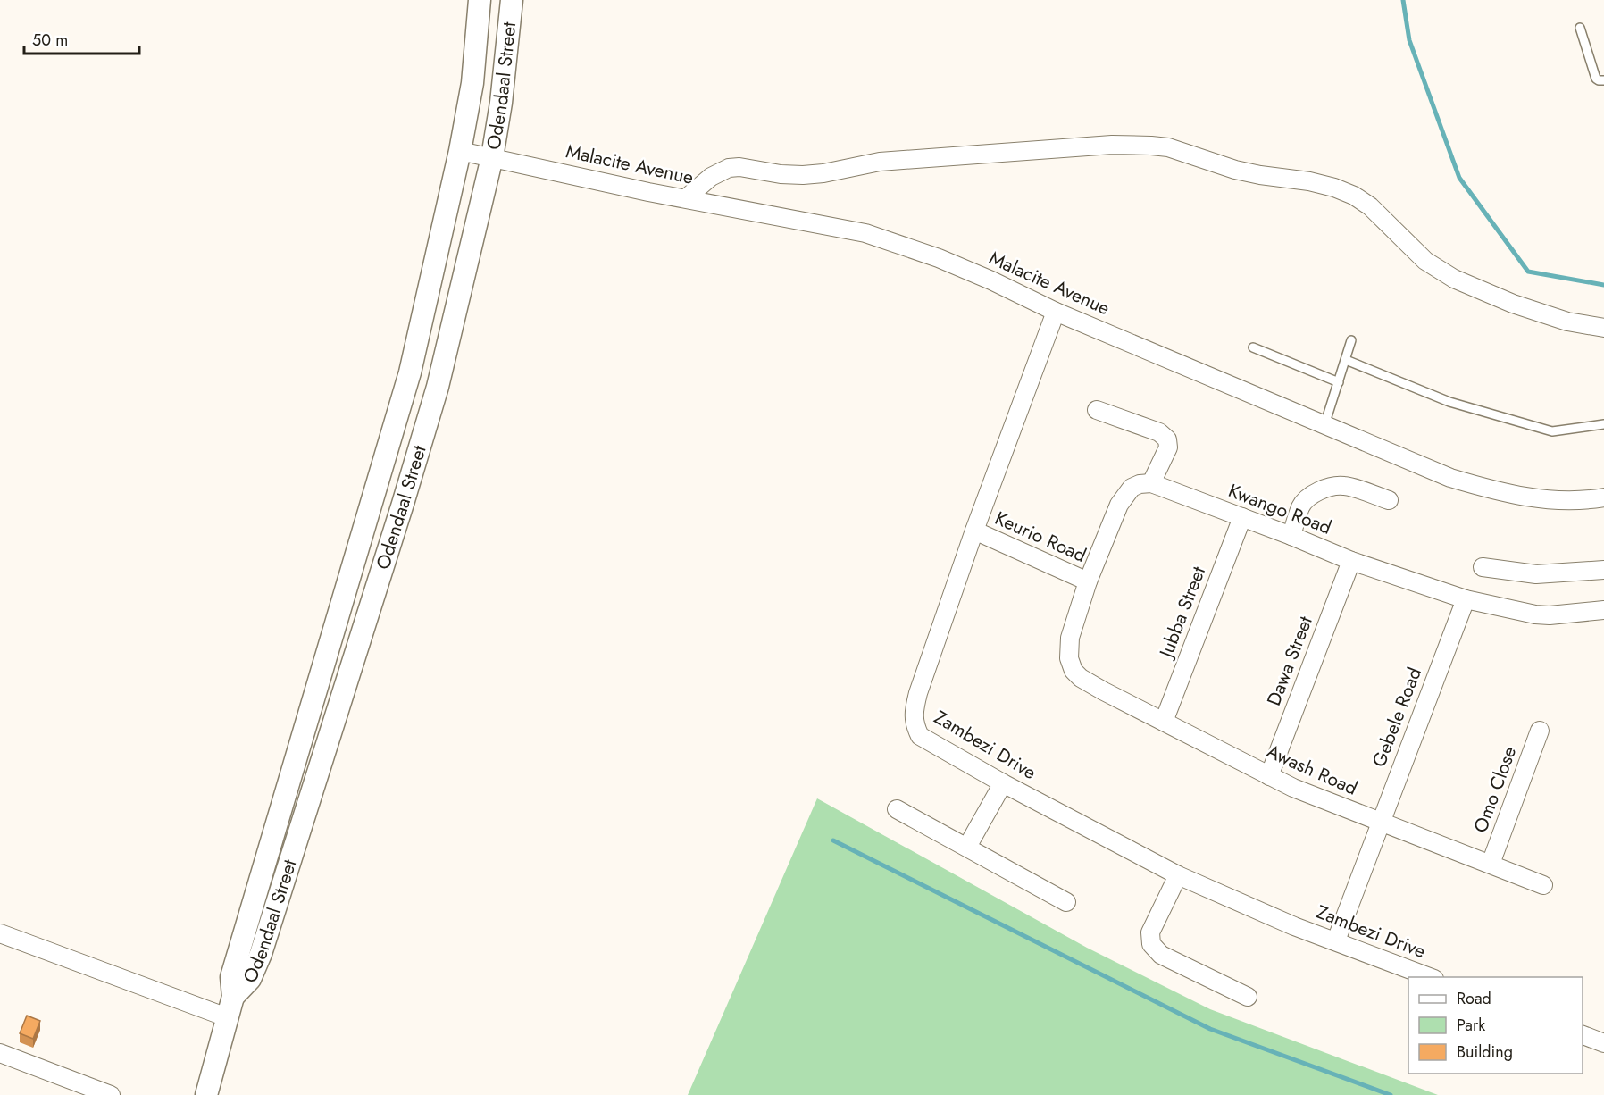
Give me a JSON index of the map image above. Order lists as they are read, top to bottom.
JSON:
{
  "streets": {
    "street": [
      "Odendaal Street",
      "Malacite Avenue",
      "Kwango Road",
      "Keurio Road",
      "Jubba Street",
      "Dawa Street",
      "Gebele Road",
      "Zambezi Drive",
      "Awash Road",
      "Omo Close"
    ]
  },
  "crossings": [
    ["Odendaal Street", "Malacite Avenue"],
    ["Malacite Avenue", "Zambezi Drive"],
    ["Kwango Road", "Jubba Street"],
    ["Kwango Road", "Dawa Street"],
    ["Kwango Road", "Gebele Road"],
    ["Keurio Road", "Zambezi Drive"],
    ["Keurio Road", "Awash Road"],
    ["Jubba Street", "Awash Road"],
    ["Dawa Street", "Awash Road"],
    ["Gebele Road", "Zambezi Drive"],
    ["Gebele Road", "Awash Road"],
    ["Awash Road", "Omo Close"]
  ],
  "legend": ["Road", "Park", "Building"],
  "scale_bar": "50 m"
}
